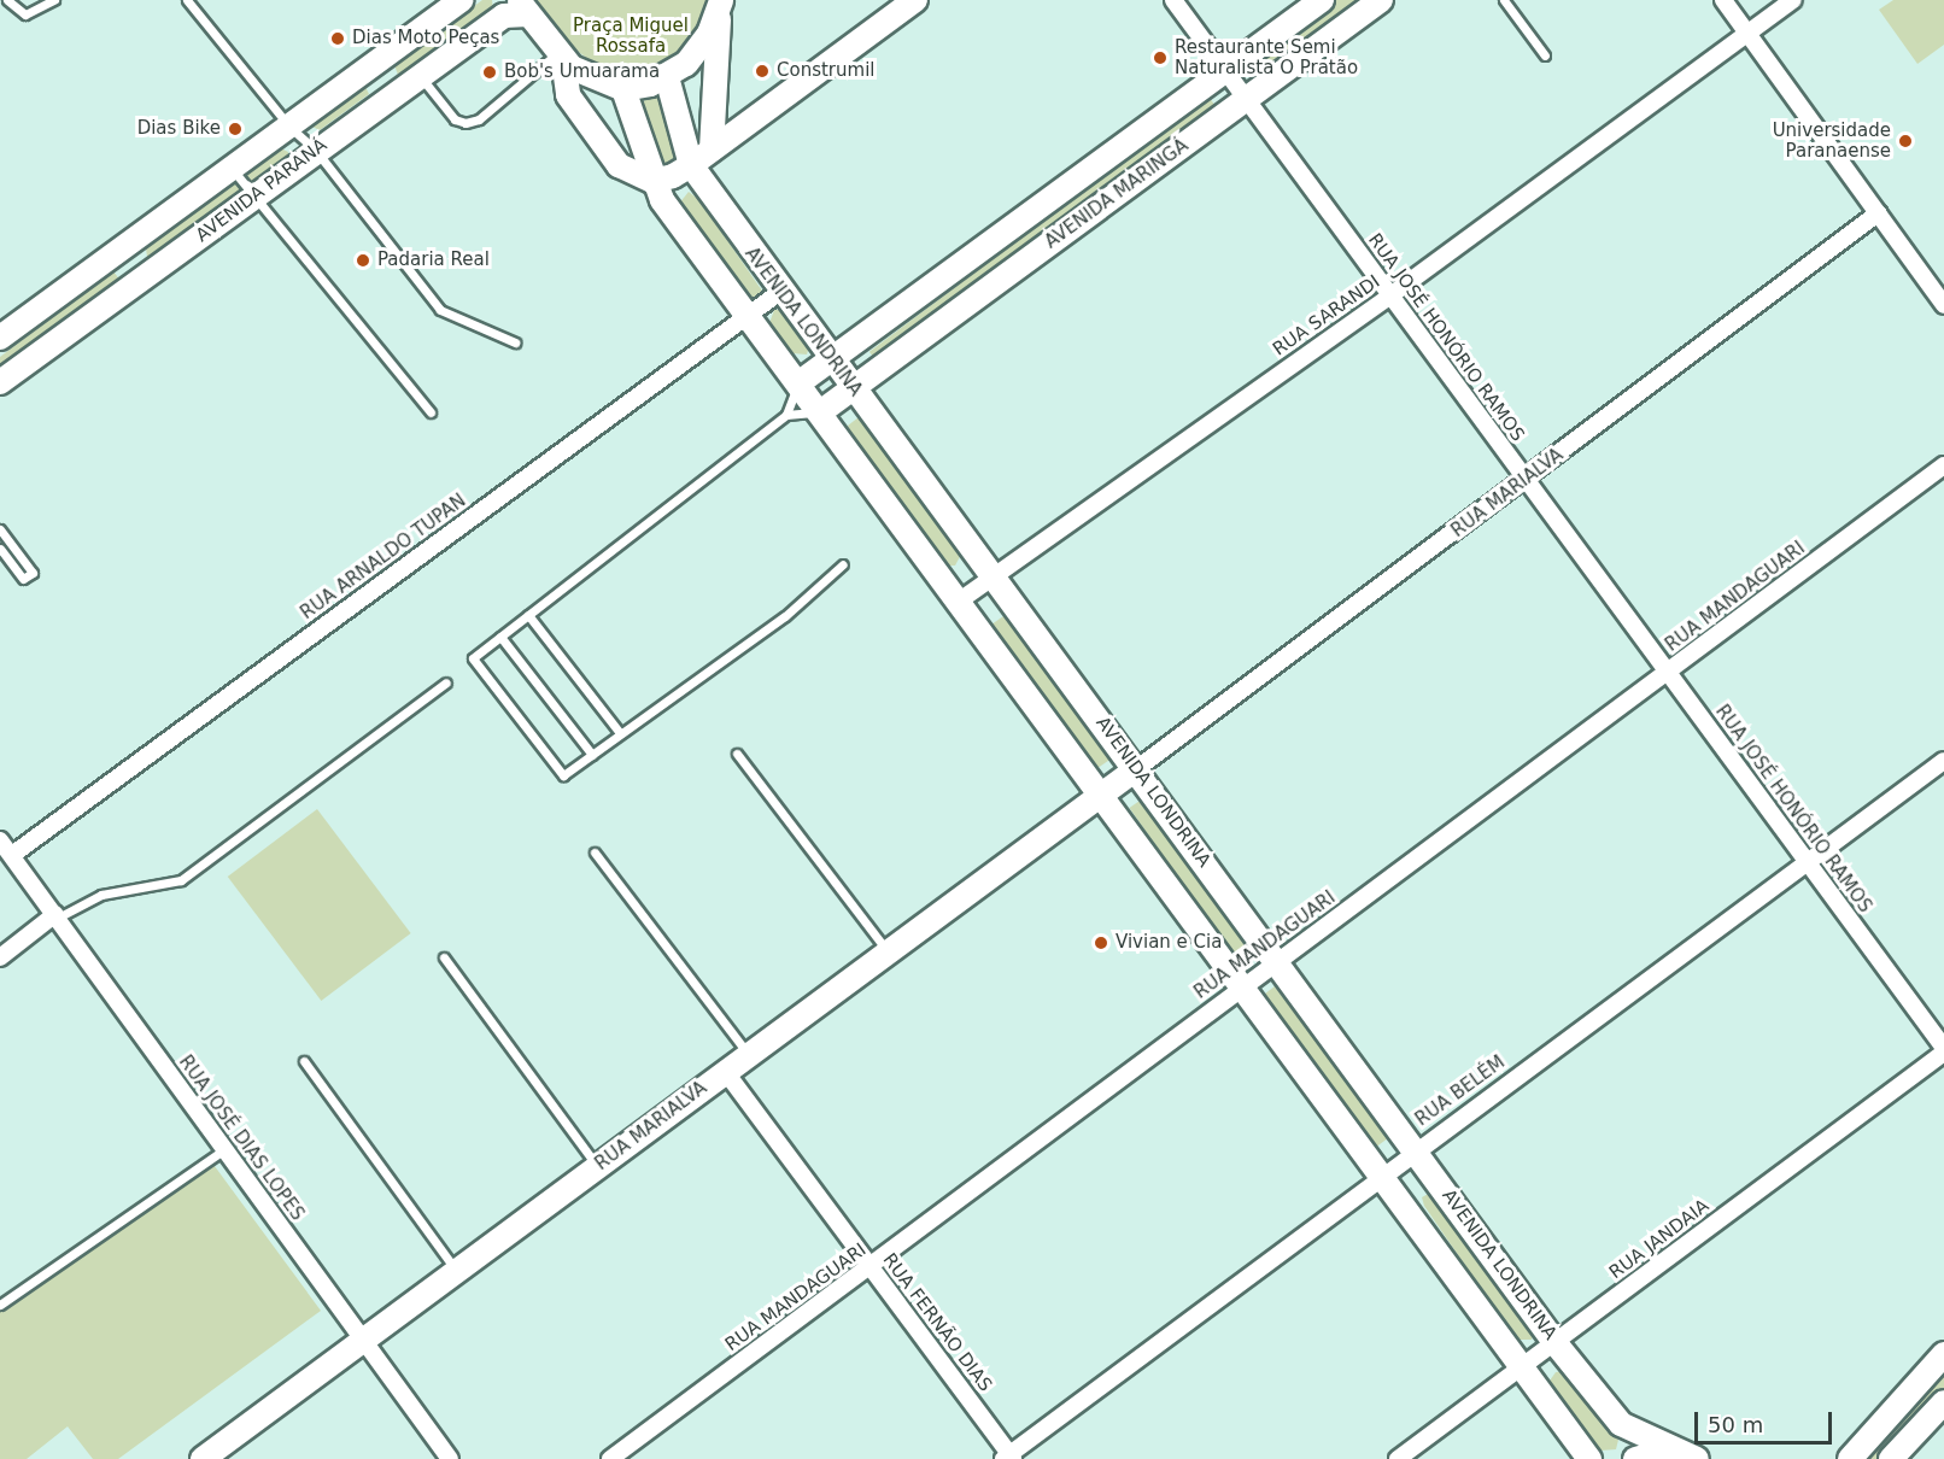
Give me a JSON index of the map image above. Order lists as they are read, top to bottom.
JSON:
{
  "streets": {
    "main road": [
      "AVENIDA PARANÁ",
      "AVENIDA MARINGÁ",
      "AVENIDA LONDRINA",
      "RUA MARIALVA"
    ],
    "street": [
      "RUA SARANDI",
      "RUA JOSÉ HONÓRIO RAMOS",
      "RUA ARNALDO TUPAN",
      "RUA MANDAGUARI",
      "RUA BELÉM",
      "RUA JOSÉ DIAS LOPES",
      "RUA JANDAIA",
      "RUA FERNÃO DIAS"
    ]
  },
  "crossings": [
    ["AVENIDA MARINGÁ", "AVENIDA LONDRINA"],
    ["AVENIDA MARINGÁ", "RUA JOSÉ HONÓRIO RAMOS"],
    ["RUA SARANDI", "AVENIDA LONDRINA"],
    ["RUA SARANDI", "RUA JOSÉ HONÓRIO RAMOS"],
    ["AVENIDA LONDRINA", "RUA MARIALVA"],
    ["AVENIDA LONDRINA", "RUA ARNALDO TUPAN"],
    ["AVENIDA LONDRINA", "RUA MANDAGUARI"],
    ["AVENIDA LONDRINA", "RUA BELÉM"],
    ["AVENIDA LONDRINA", "RUA JANDAIA"],
    ["RUA JOSÉ HONÓRIO RAMOS", "RUA MARIALVA"],
    ["RUA JOSÉ HONÓRIO RAMOS", "RUA MANDAGUARI"],
    ["RUA JOSÉ HONÓRIO RAMOS", "RUA BELÉM"],
    ["RUA JOSÉ HONÓRIO RAMOS", "RUA JANDAIA"],
    ["RUA MARIALVA", "RUA JOSÉ DIAS LOPES"],
    ["RUA MARIALVA", "RUA FERNÃO DIAS"],
    ["RUA ARNALDO TUPAN", "RUA JOSÉ DIAS LOPES"],
    ["RUA MANDAGUARI", "RUA FERNÃO DIAS"],
    ["RUA BELÉM", "RUA FERNÃO DIAS"]
  ],
  "parks": ["Praça Miguel Rossafa"],
  "places": [
    "Dias Moto Peças",
    "Restaurante Semi Naturalista O Pratão",
    "Construmil",
    "Bob's Umuarama",
    "Dias Bike",
    "Universidade Paranaense",
    "Padaria Real",
    "Vivian e Cia"
  ],
  "scale_bar": "50 m"
}
